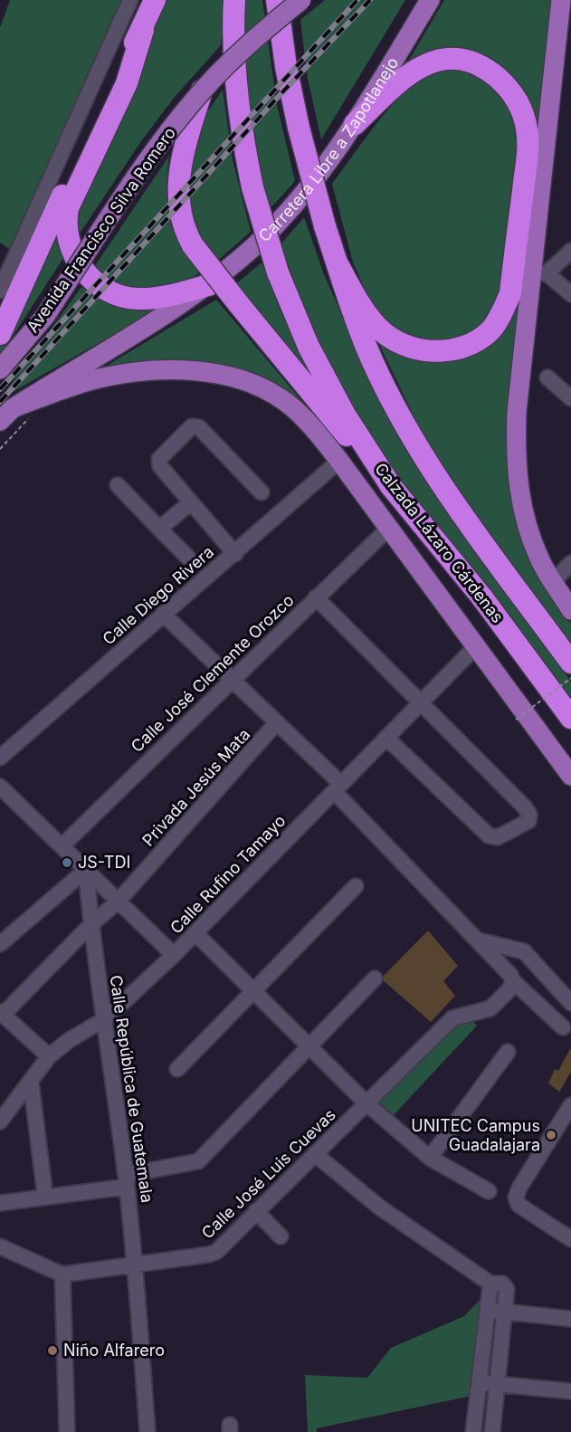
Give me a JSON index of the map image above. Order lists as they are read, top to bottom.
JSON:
{
  "streets": {
    "highway": ["Calzada Lázaro Cárdenas"],
    "main road": ["Carretera Libre a Zapotlanejo", "Avenida Francisco Silva Romero"],
    "street": [
      "Calle Diego Rivera",
      "Calle José Clemente Orozco",
      "Privada Jesús Mata",
      "Calle Rufino Tamayo",
      "Calle República de Guatemala",
      "Calle José Luis Cuevas"
    ]
  },
  "crossings": [
    ["Privada Jesús Mata", "Calle República de Guatemala"],
    ["Calle Rufino Tamayo", "Calle República de Guatemala"],
    ["Calle República de Guatemala", "Calle José Luis Cuevas"]
  ],
  "places": ["JS-TDI", "UNITEC Campus Guadalajara", "Niño Alfarero"]
}
